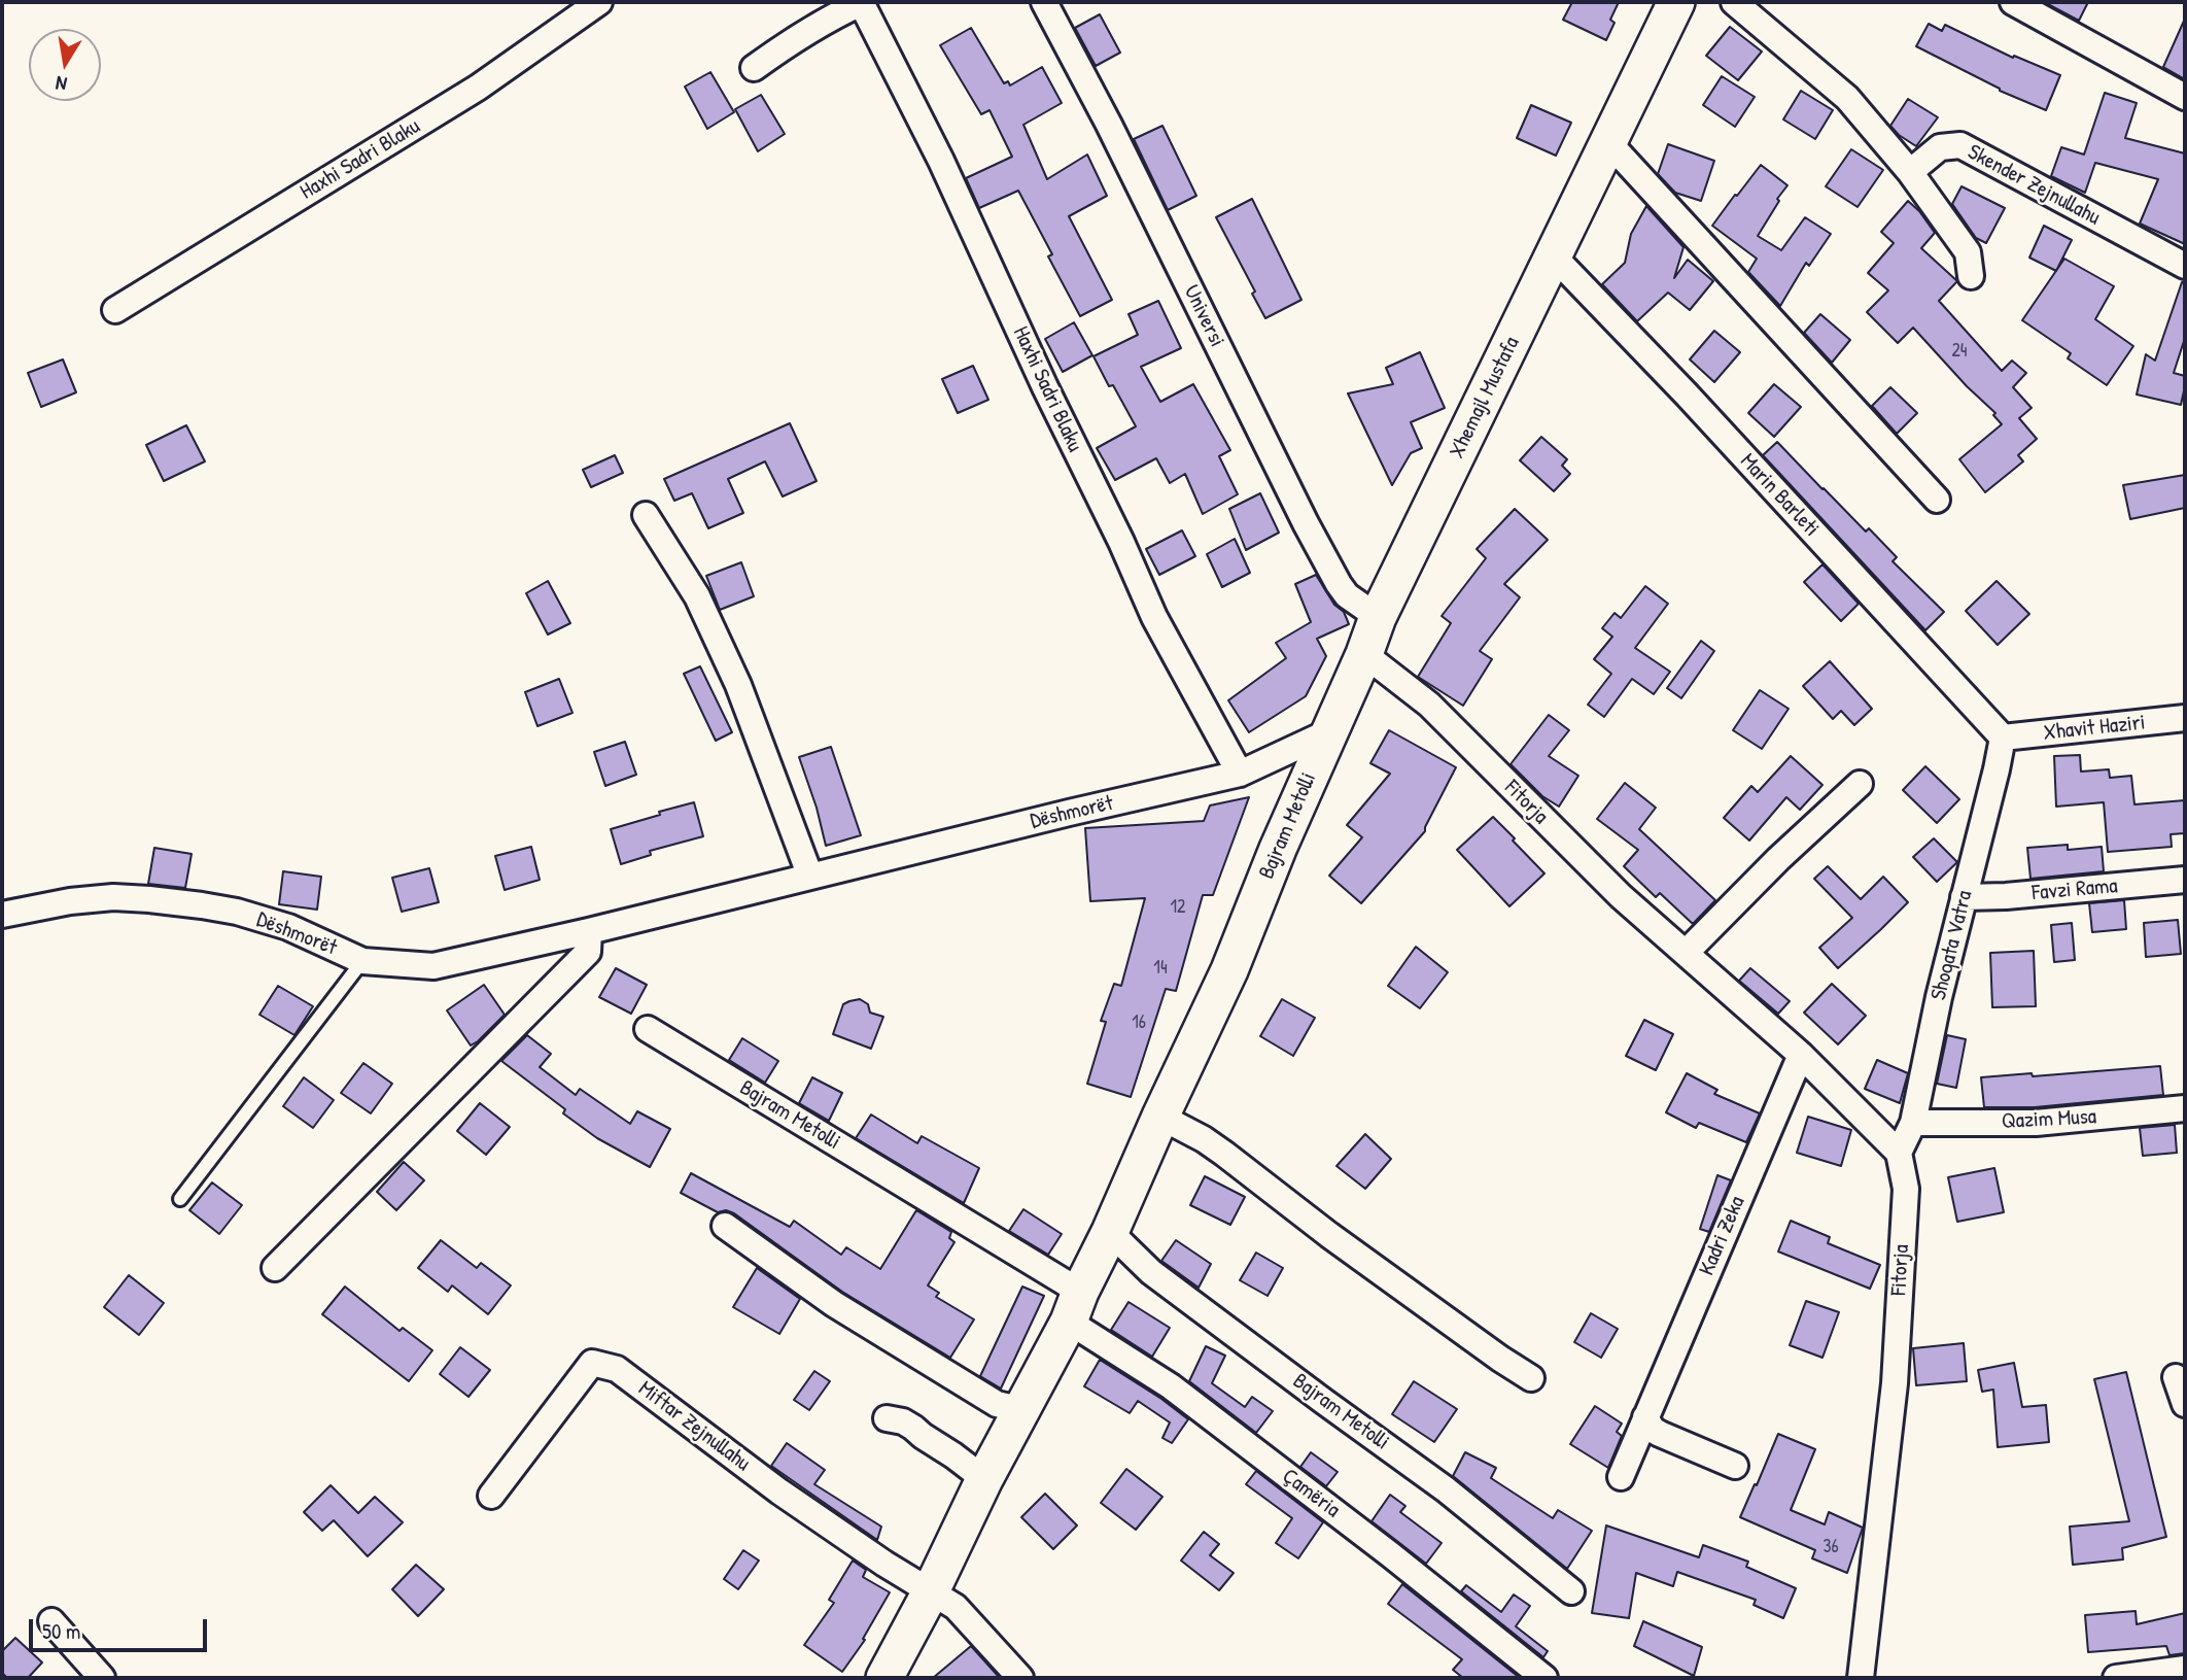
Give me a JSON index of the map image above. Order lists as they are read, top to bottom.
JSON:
{
  "streets": {
    "main road": ["Xhemajl Mustafa", "Bajram Metolli"],
    "street": [
      "Haxhi Sadri Blaku",
      "Skender Zejnullahu",
      "Universi",
      "Marin Barleti",
      "Xhavit Haziri",
      "Fitorja",
      "Dëshmorët",
      "Favzi Rama",
      "Shoqata Vatra",
      "Qazim Musa",
      "Kadri Zeka",
      "Miftar Zejnullahu",
      "Çamëria"
    ]
  },
  "crossings": [
    ["Haxhi Sadri Blaku", "Dëshmorët"],
    ["Universi", "Xhemajl Mustafa"],
    ["Xhemajl Mustafa", "Marin Barleti"],
    ["Xhemajl Mustafa", "Fitorja"],
    ["Xhemajl Mustafa", "Bajram Metolli"],
    ["Marin Barleti", "Xhavit Haziri"],
    ["Marin Barleti", "Shoqata Vatra"],
    ["Xhavit Haziri", "Shoqata Vatra"],
    ["Fitorja", "Bajram Metolli"],
    ["Fitorja", "Shoqata Vatra"],
    ["Fitorja", "Kadri Zeka"],
    ["Dëshmorët", "Bajram Metolli"],
    ["Bajram Metolli", "Miftar Zejnullahu"],
    ["Bajram Metolli", "Çamëria"],
    ["Favzi Rama", "Shoqata Vatra"],
    ["Shoqata Vatra", "Qazim Musa"]
  ],
  "house_numbers": [
    "24",
    "12",
    "14",
    "16",
    "36"
  ],
  "scale_bar": "50 m",
  "north": "bottom"
}
